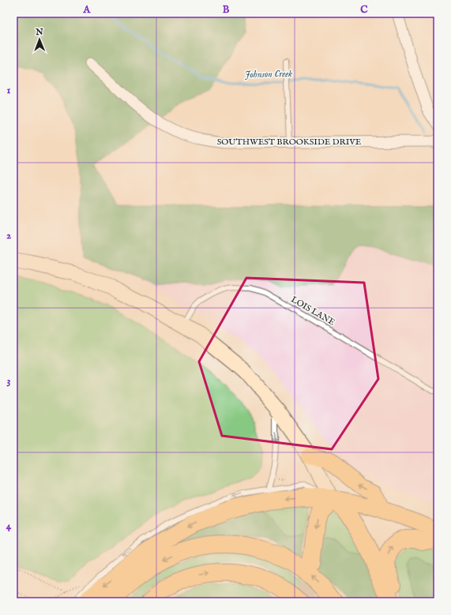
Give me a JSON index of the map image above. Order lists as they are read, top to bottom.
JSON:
{
  "streets": {
    "street": ["SOUTHWEST BROOKSIDE DRIVE"],
    "lane": ["LOIS LANE"]
  },
  "water": ["Johnson Creek"],
  "north": "top",
  "grid": {
    "columns": ["A", "B", "C"],
    "rows": [
      "1",
      "2",
      "3",
      "4"
    ]
  }
}
